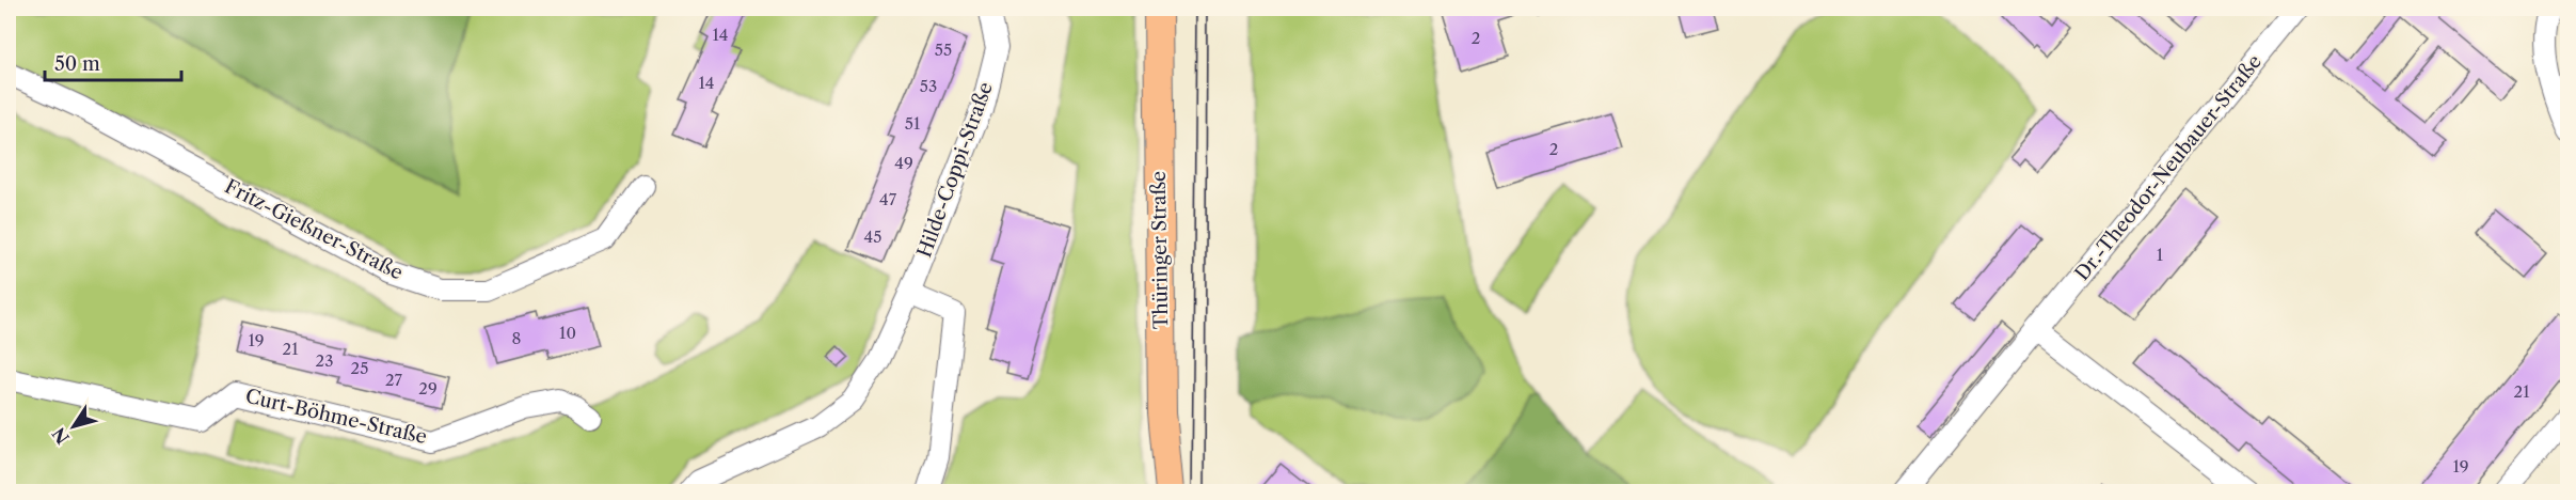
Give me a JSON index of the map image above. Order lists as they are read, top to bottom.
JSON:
{
  "streets": {
    "main road": ["Thüringer Straße"],
    "street": [
      "Dr.-Theodor-Neubauer-Straße",
      "Hilde-Coppi-Straße",
      "Fritz-Gießner-Straße",
      "Curt-Böhme-Straße"
    ]
  },
  "house_numbers": [
    "14",
    "2",
    "55",
    "14",
    "53",
    "51",
    "2",
    "49",
    "47",
    "45",
    "1",
    "10",
    "8",
    "19",
    "21",
    "23",
    "25",
    "27",
    "29",
    "21",
    "19"
  ],
  "scale_bar": "50 m",
  "north": "bottom left"
}
